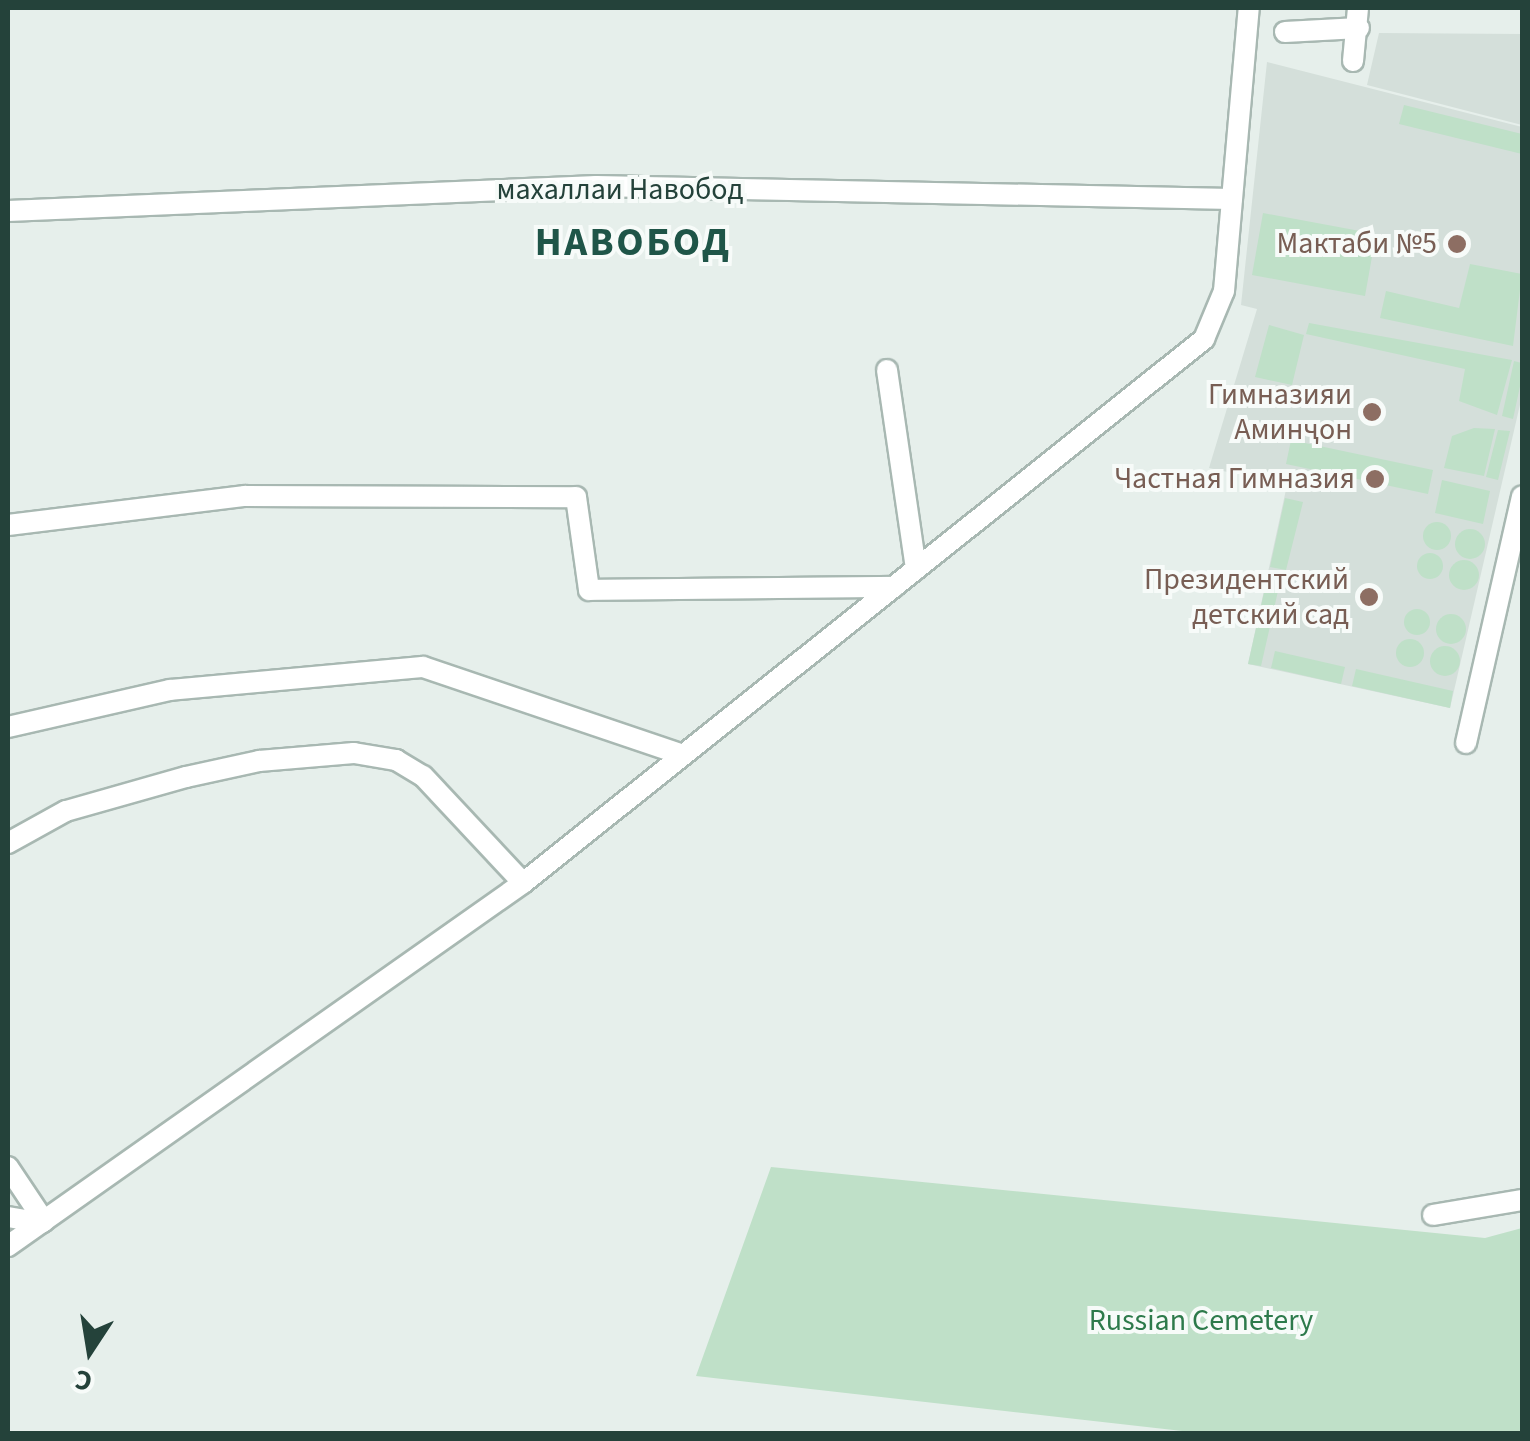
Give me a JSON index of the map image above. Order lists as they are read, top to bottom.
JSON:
{
  "streets": {
    "street": ["махаллаи Навобод"]
  },
  "districts": ["НАВОБОД"],
  "parks": ["Russian Cemetery"],
  "places": [
    "Мактаби №5",
    "Гимназияи Аминҷон",
    "Частная Гимназия",
    "Президентский детский сад"
  ],
  "north": "bottom"
}
